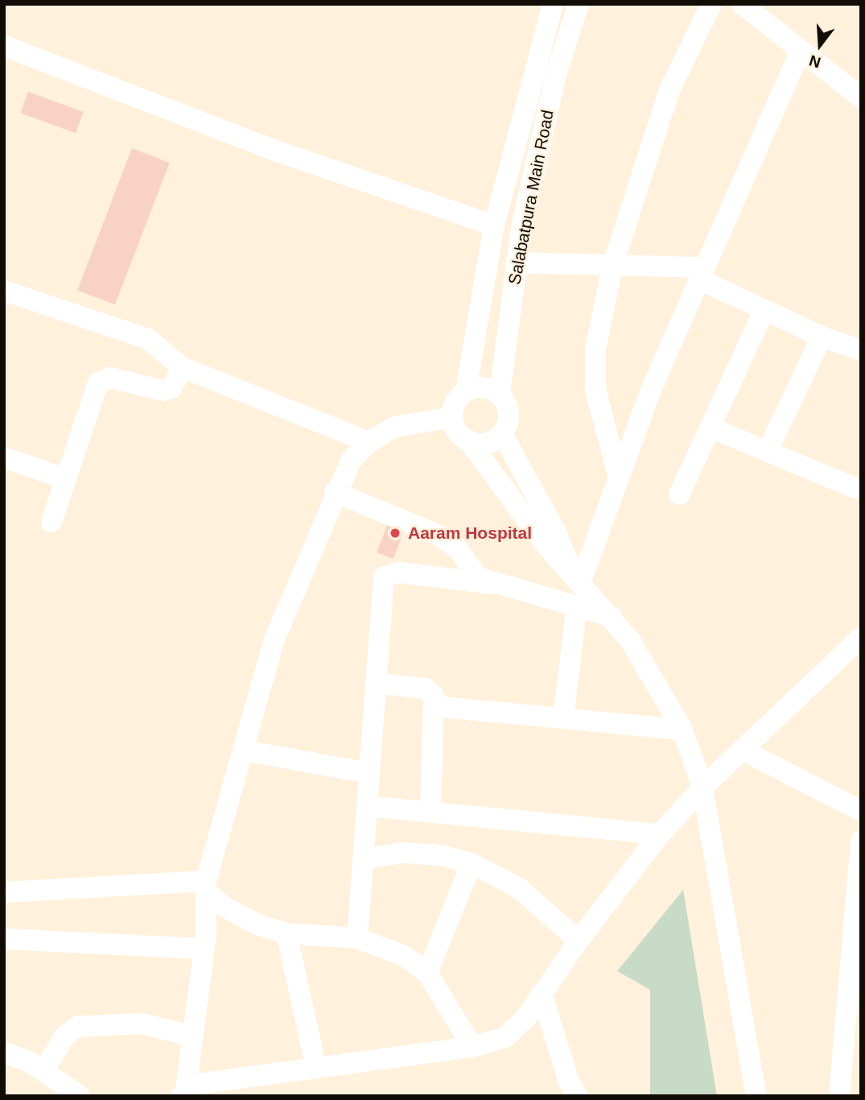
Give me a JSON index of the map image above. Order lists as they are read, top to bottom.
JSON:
{
  "streets": {
    "street": ["Salabatpura Main Road"]
  },
  "places": ["Aaram Hospital"],
  "north": "bottom"
}
